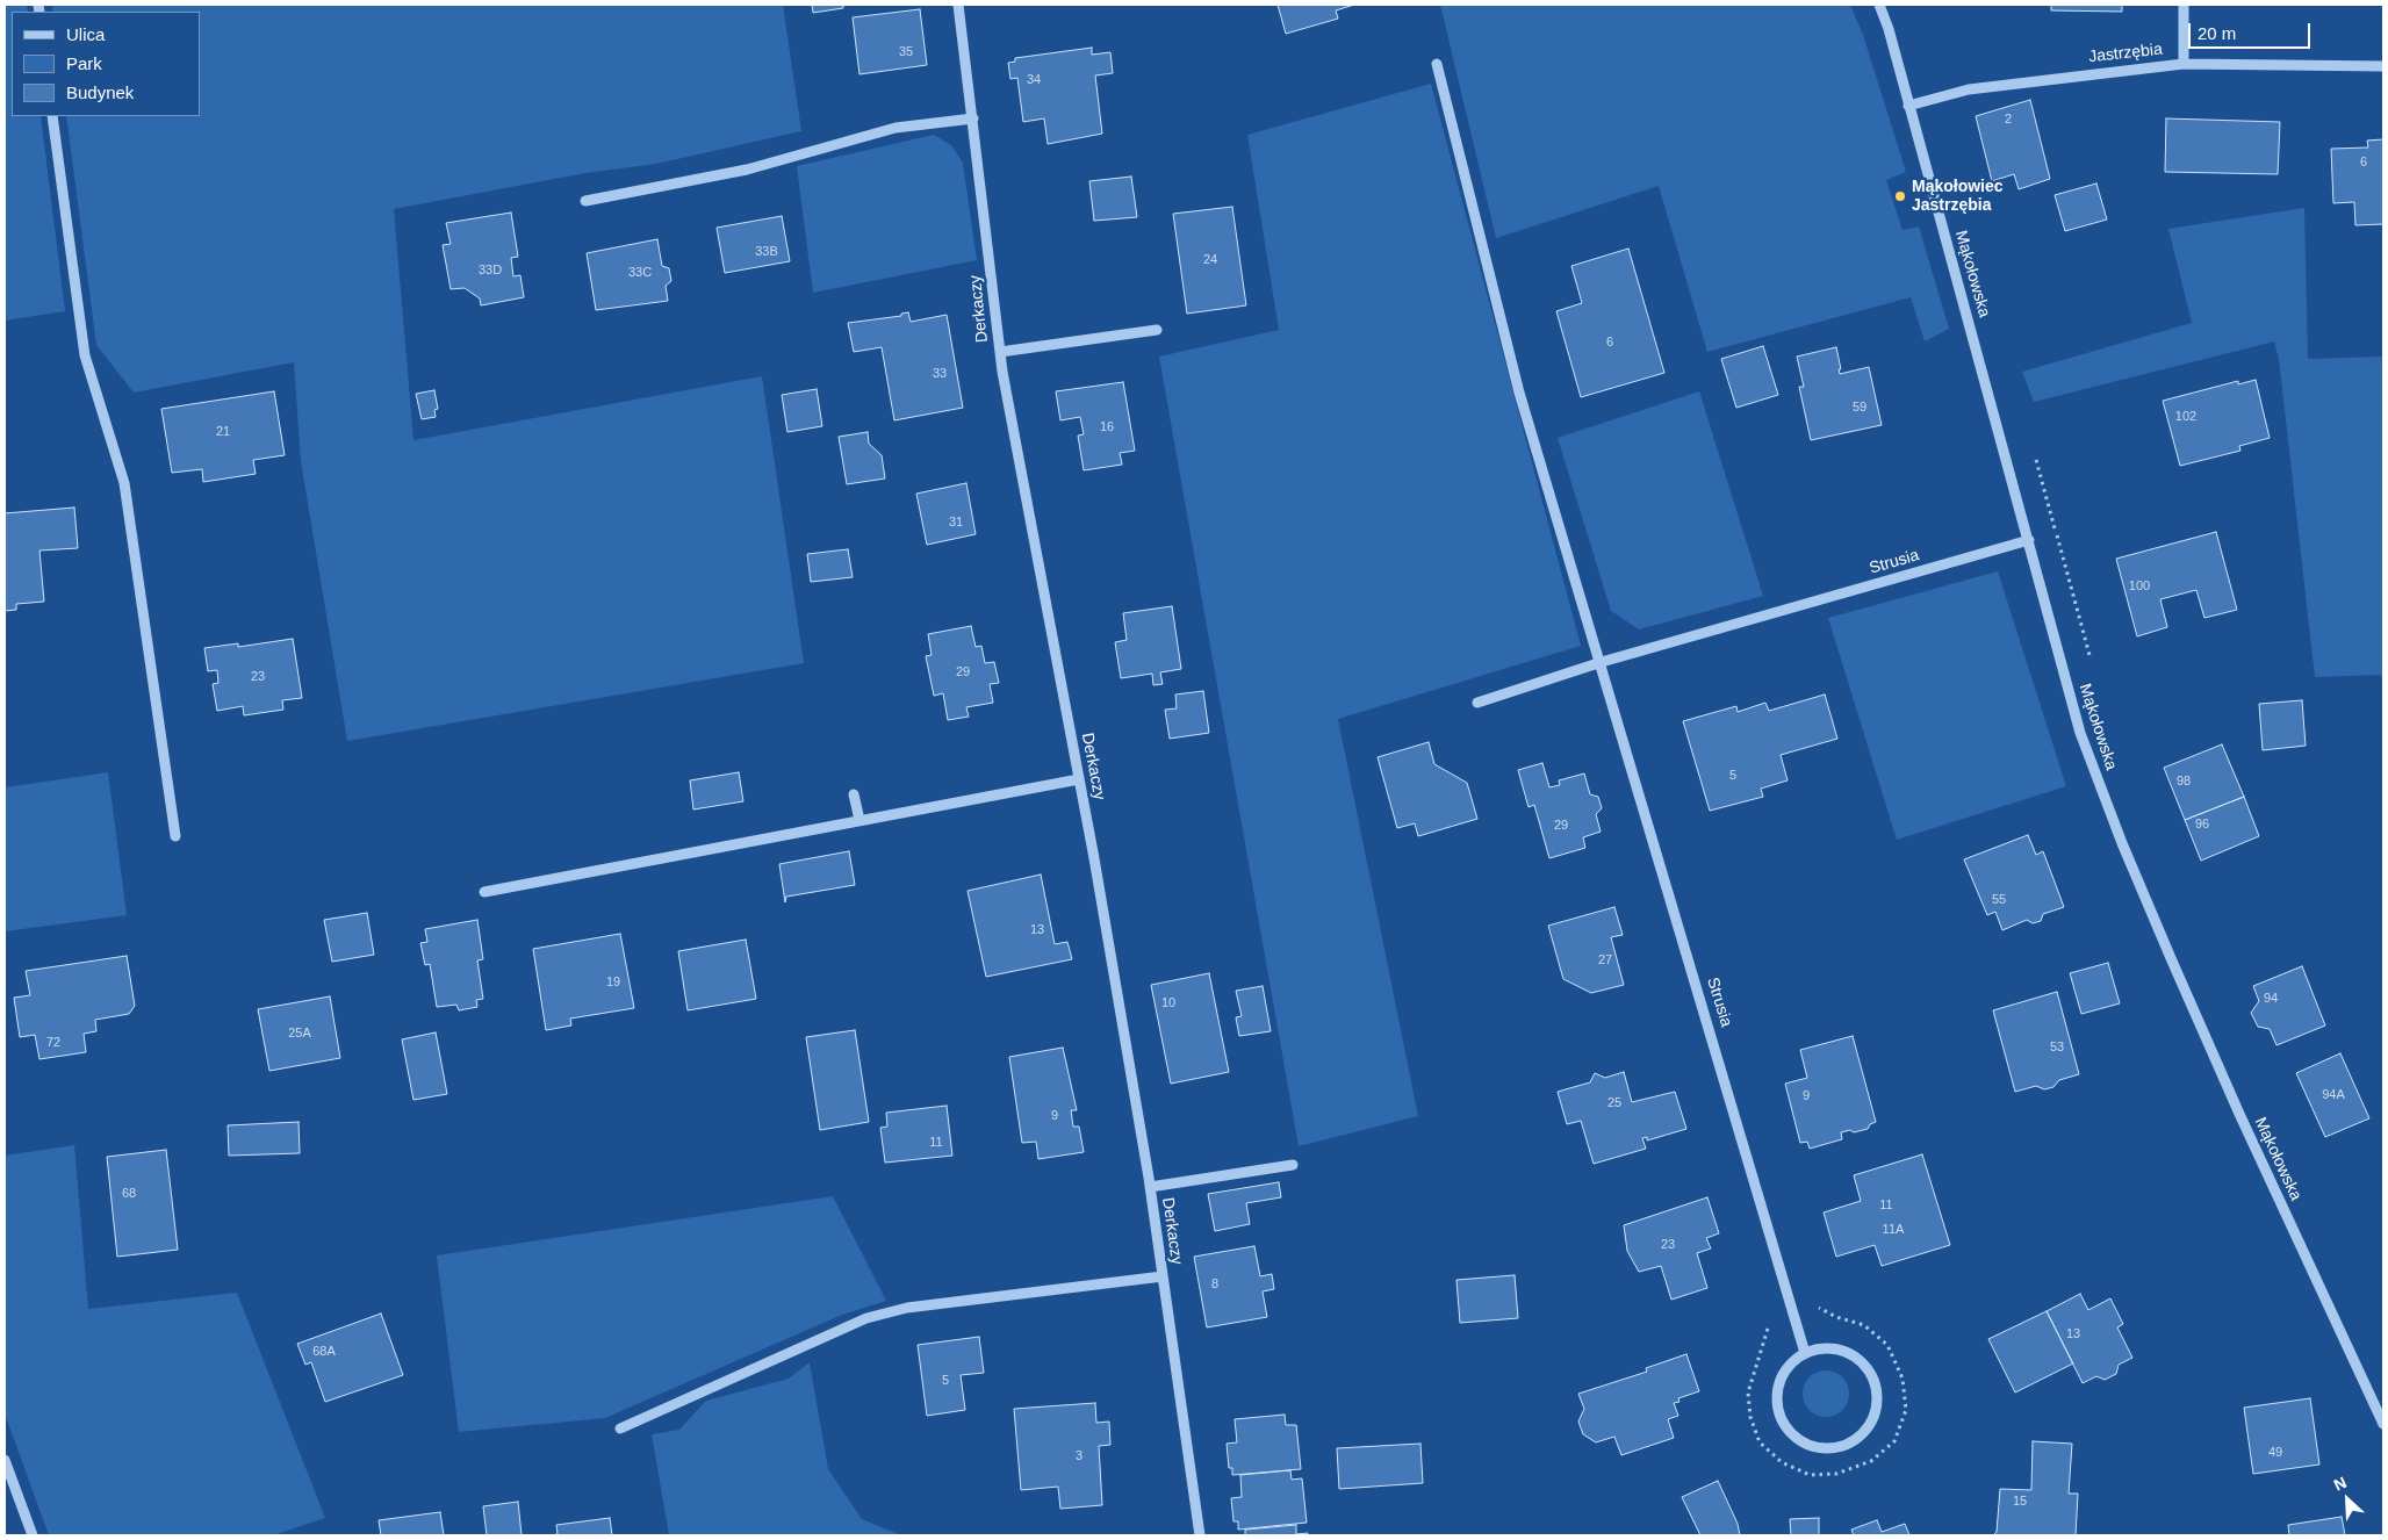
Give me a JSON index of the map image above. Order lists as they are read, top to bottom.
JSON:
{
  "streets": {
    "street": [
      "Jastrzębia",
      "Mąkołowska",
      "Derkaczy",
      "Strusia"
    ]
  },
  "crossings": [
    ["Jastrzębia", "Mąkołowska"],
    ["Mąkołowska", "Strusia"]
  ],
  "places": ["Mąkołowiec Jastrzębia"],
  "house_numbers": [
    "35",
    "34",
    "2",
    "6",
    "33B",
    "24",
    "33D",
    "33C",
    "6",
    "33",
    "59",
    "102",
    "16",
    "21",
    "31",
    "100",
    "29",
    "23",
    "5",
    "98",
    "96",
    "29",
    "55",
    "13",
    "27",
    "19",
    "94",
    "10",
    "25A",
    "72",
    "53",
    "94A",
    "9",
    "25",
    "9",
    "11",
    "68",
    "11",
    "11A",
    "23",
    "8",
    "13",
    "68A",
    "5",
    "49",
    "3",
    "15"
  ],
  "legend": ["Ulica", "Park", "Budynek"],
  "scale_bar": "20 m",
  "north": "top left"
}
